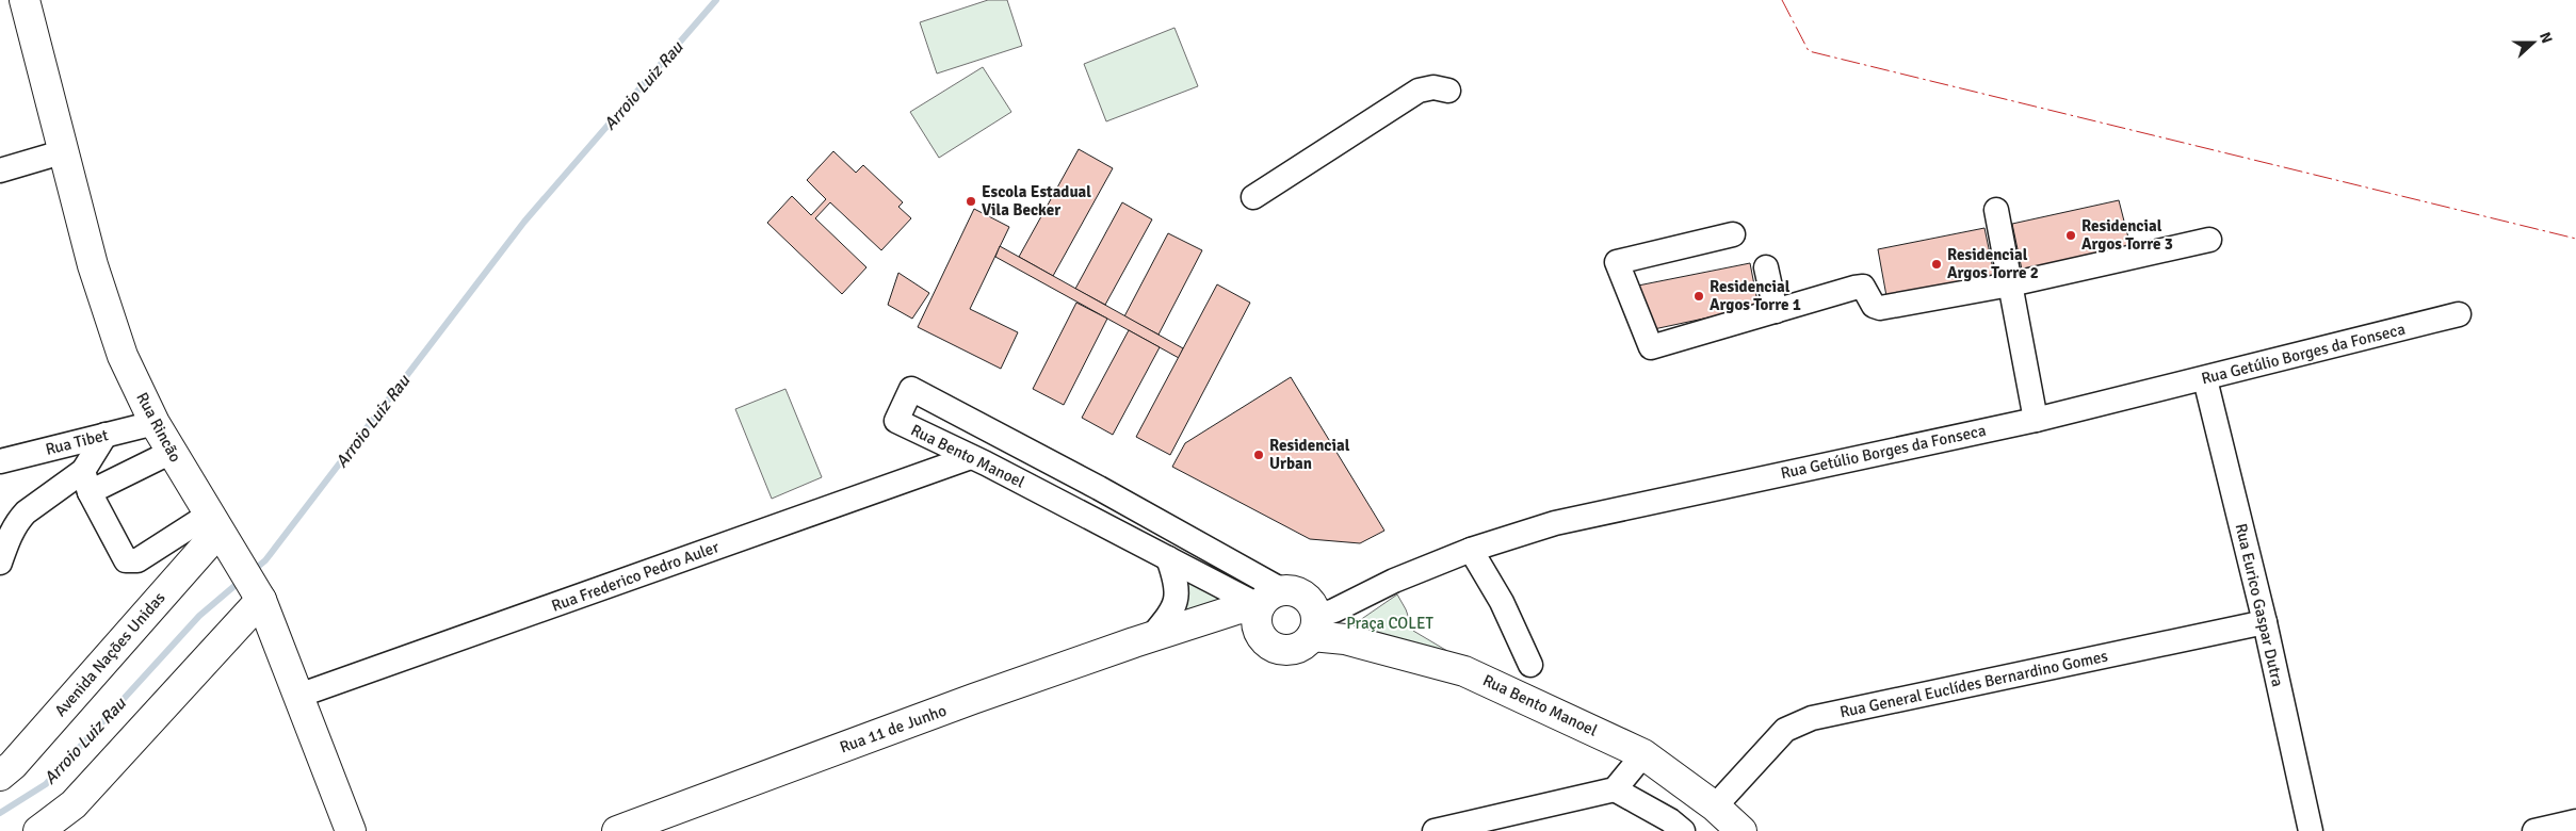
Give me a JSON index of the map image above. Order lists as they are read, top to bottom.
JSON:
{
  "streets": {
    "main road": [
      "Rua Rincão",
      "Rua Bento Manoel",
      "Avenida Nações Unidas",
      "Rua 11 de Junho"
    ],
    "street": [
      "Rua Getúlio Borges da Fonseca",
      "Rua Tibet",
      "Rua Frederico Pedro Auler",
      "Rua Eurico Gaspar Dutra",
      "Rua General Euclídes Bernardino Gomes"
    ]
  },
  "crossings": [
    ["Rua Getúlio Borges da Fonseca", "Rua Bento Manoel"],
    ["Rua Getúlio Borges da Fonseca", "Rua Eurico Gaspar Dutra"],
    ["Rua Getúlio Borges da Fonseca", "Rua 11 de Junho"],
    ["Rua Rincão", "Rua Tibet"],
    ["Rua Rincão", "Rua Frederico Pedro Auler"],
    ["Rua Rincão", "Avenida Nações Unidas"],
    ["Rua Bento Manoel", "Rua Frederico Pedro Auler"],
    ["Rua Bento Manoel", "Rua General Euclídes Bernardino Gomes"],
    ["Rua Bento Manoel", "Rua 11 de Junho"],
    ["Rua Eurico Gaspar Dutra", "Rua General Euclídes Bernardino Gomes"]
  ],
  "water": ["Arroio Luiz Rau"],
  "parks": ["Praça COLET"],
  "places": [
    "Escola Estadual Vila Becker",
    "Residencial Argos Torre 3",
    "Residencial Argos Torre 2",
    "Residencial Argos Torre 1",
    "Residencial Urban"
  ],
  "north": "right"
}
